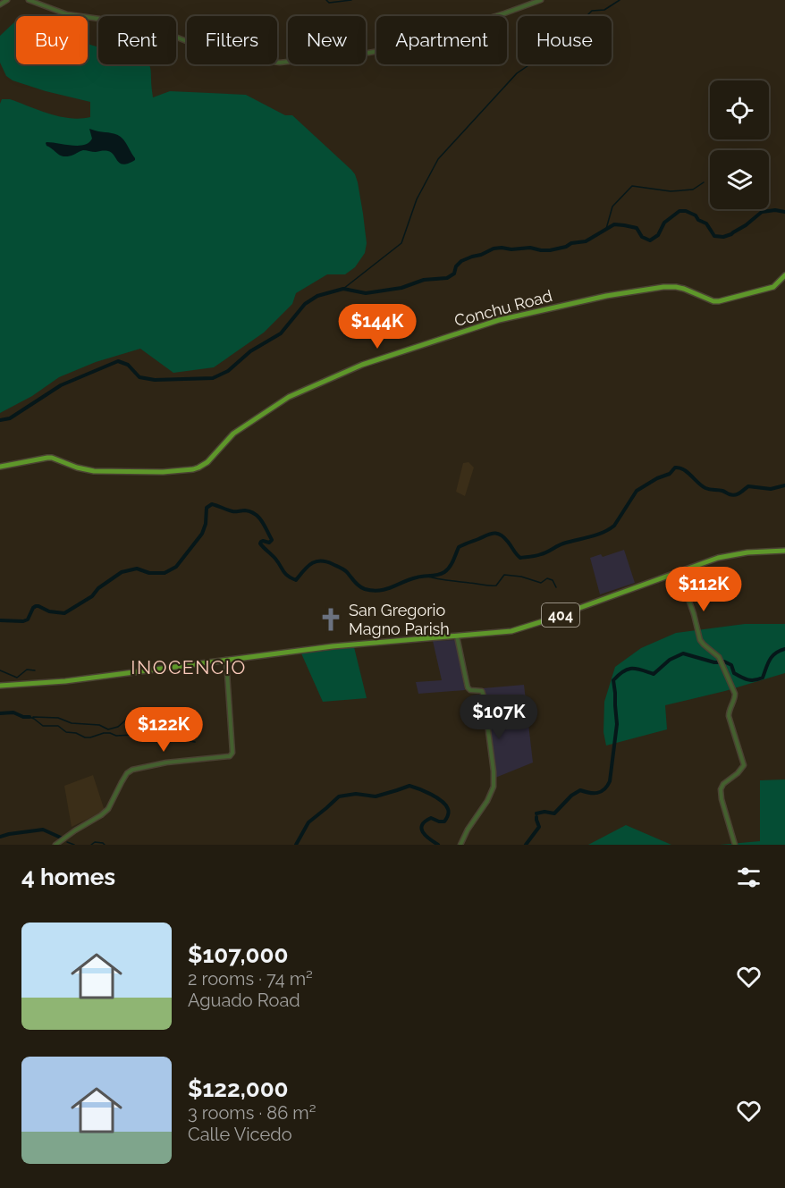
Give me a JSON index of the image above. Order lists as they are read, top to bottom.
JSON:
{
  "streets": {
    "main road": ["Conchu Road", "404"]
  },
  "districts": ["INOCENCIO"],
  "places": {
    "church": ["San Gregorio Magno Parish"]
  },
  "page": {
    "chip": [
      "Buy",
      "Rent",
      "Filters",
      "New",
      "Apartment",
      "House"
    ],
    "price": [
      "$144K",
      "$112K",
      "$107K",
      "$122K"
    ],
    "heading": "4 homes",
    "list": [
      {
        "name": "$107,000",
        "note": "2 rooms · 74 m² · Aguado Road"
      },
      {
        "name": "$122,000",
        "note": "3 rooms · 86 m² · Calle Vicedo"
      }
    ]
  }
}
